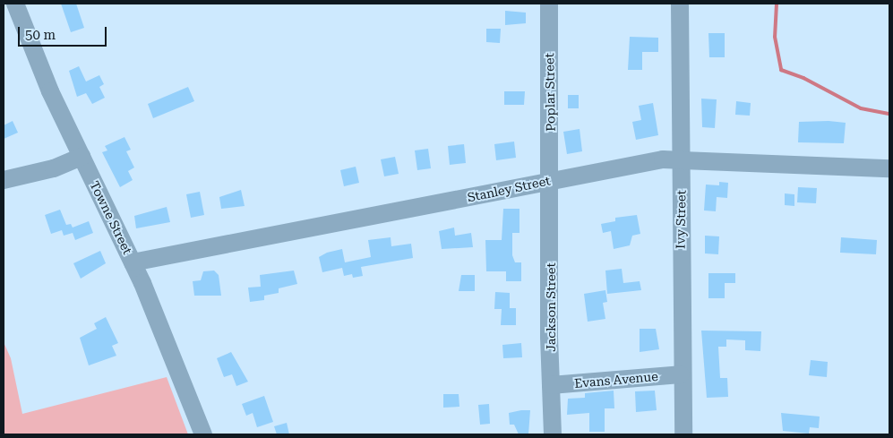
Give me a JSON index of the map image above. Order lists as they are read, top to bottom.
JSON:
{
  "streets": {
    "street": [
      "Poplar Street",
      "Stanley Street",
      "Towne Street",
      "Ivy Street",
      "Jackson Street",
      "Evans Avenue"
    ]
  },
  "crossings": [
    ["Poplar Street", "Stanley Street"],
    ["Poplar Street", "Jackson Street"],
    ["Stanley Street", "Towne Street"],
    ["Stanley Street", "Ivy Street"],
    ["Stanley Street", "Jackson Street"],
    ["Ivy Street", "Evans Avenue"],
    ["Jackson Street", "Evans Avenue"]
  ],
  "scale_bar": "50 m"
}
